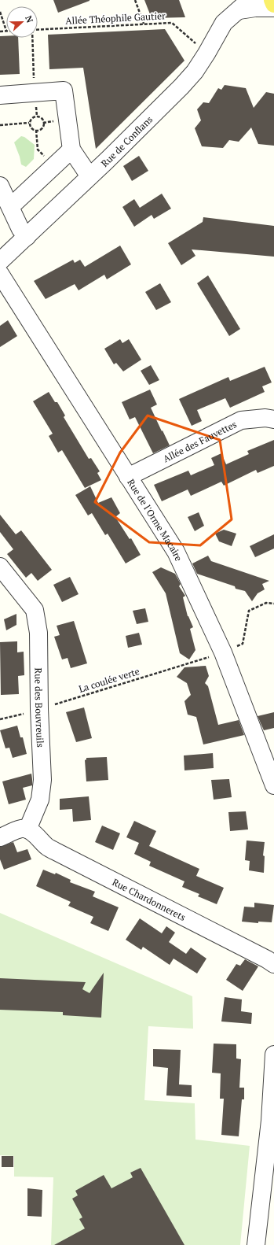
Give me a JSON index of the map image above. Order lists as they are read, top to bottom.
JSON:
{
  "streets": {
    "street": [
      "Rue de Conflans",
      "Allée des Fauvettes",
      "Rue de l'Orme Macaire",
      "Rue des Bouvreuils",
      "Rue Chardonnerets"
    ],
    "path": ["Allée Théophile Gautier", "La coulée verte"]
  },
  "crossings": [
    ["Allée Théophile Gautier", "Rue de Conflans"],
    ["Allée des Fauvettes", "Rue de l'Orme Macaire"],
    ["Rue de l'Orme Macaire", "La coulée verte"],
    ["La coulée verte", "Rue des Bouvreuils"],
    ["Rue des Bouvreuils", "Rue Chardonnerets"]
  ],
  "north": "right"
}
